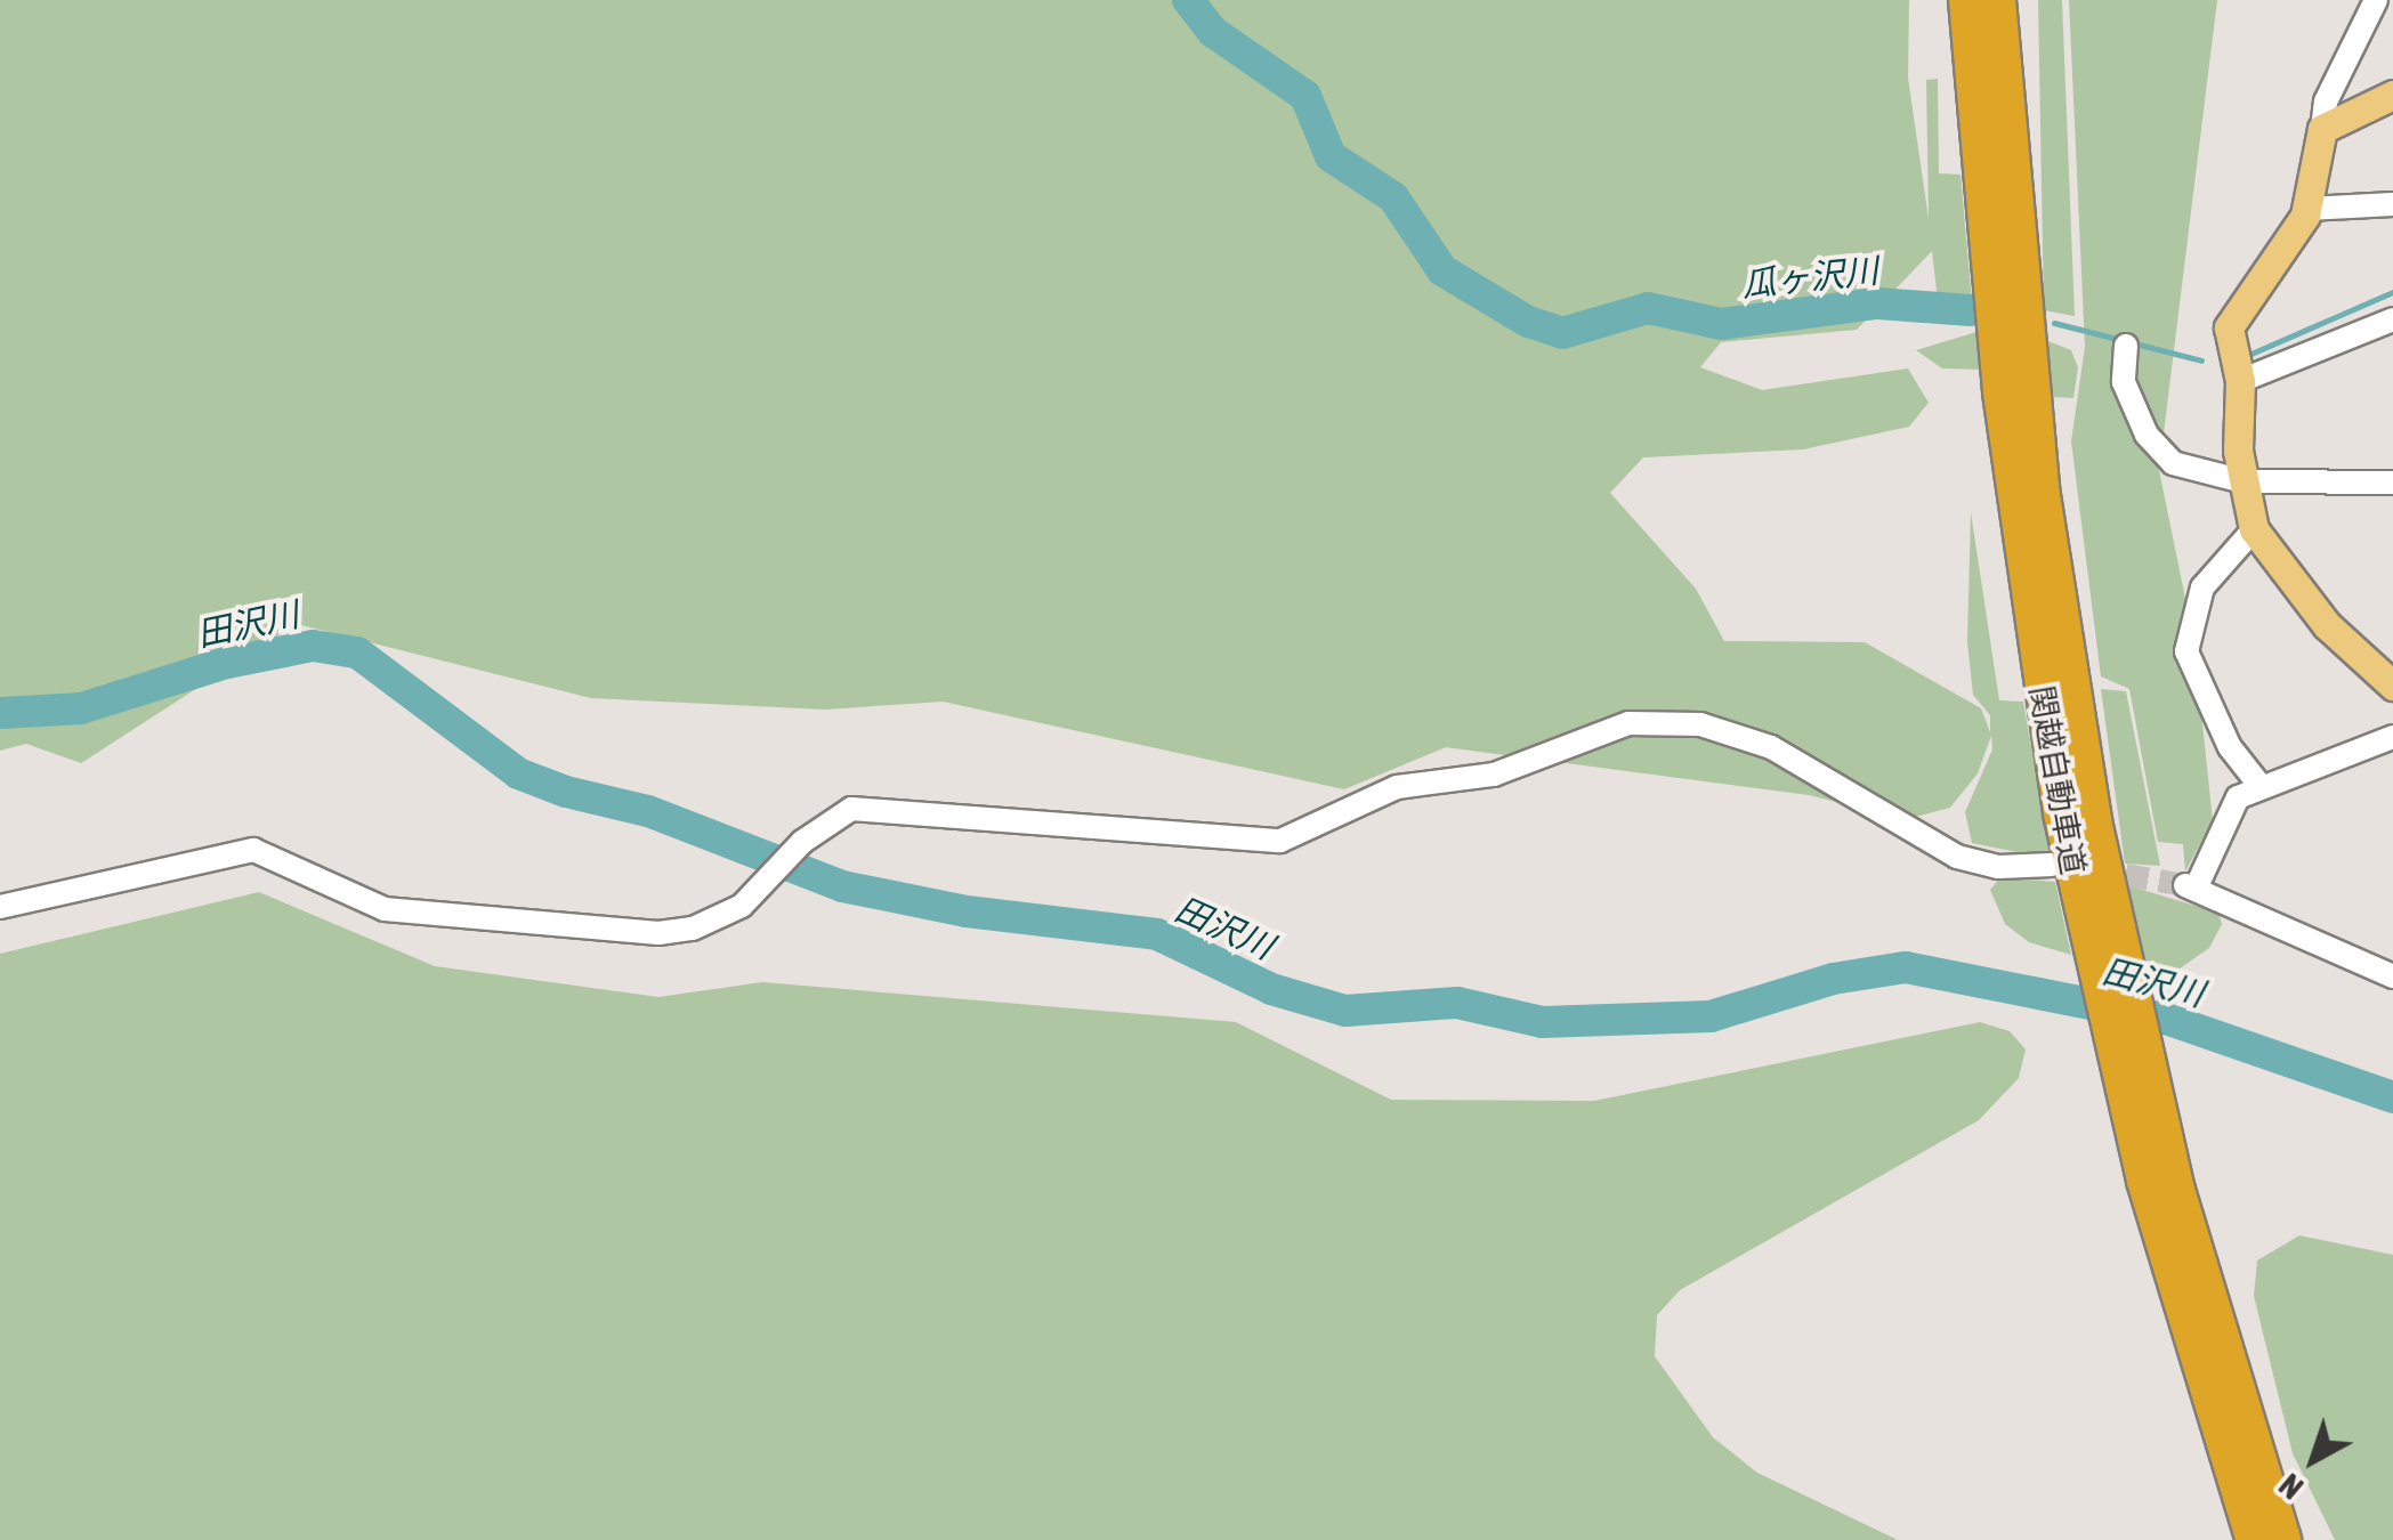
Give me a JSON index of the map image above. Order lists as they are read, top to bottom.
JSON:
{
  "streets": {
    "highway": ["関越自動車道"]
  },
  "water": ["瓜ヶ沢川", "田沢川"],
  "north": "bottom left"
}
